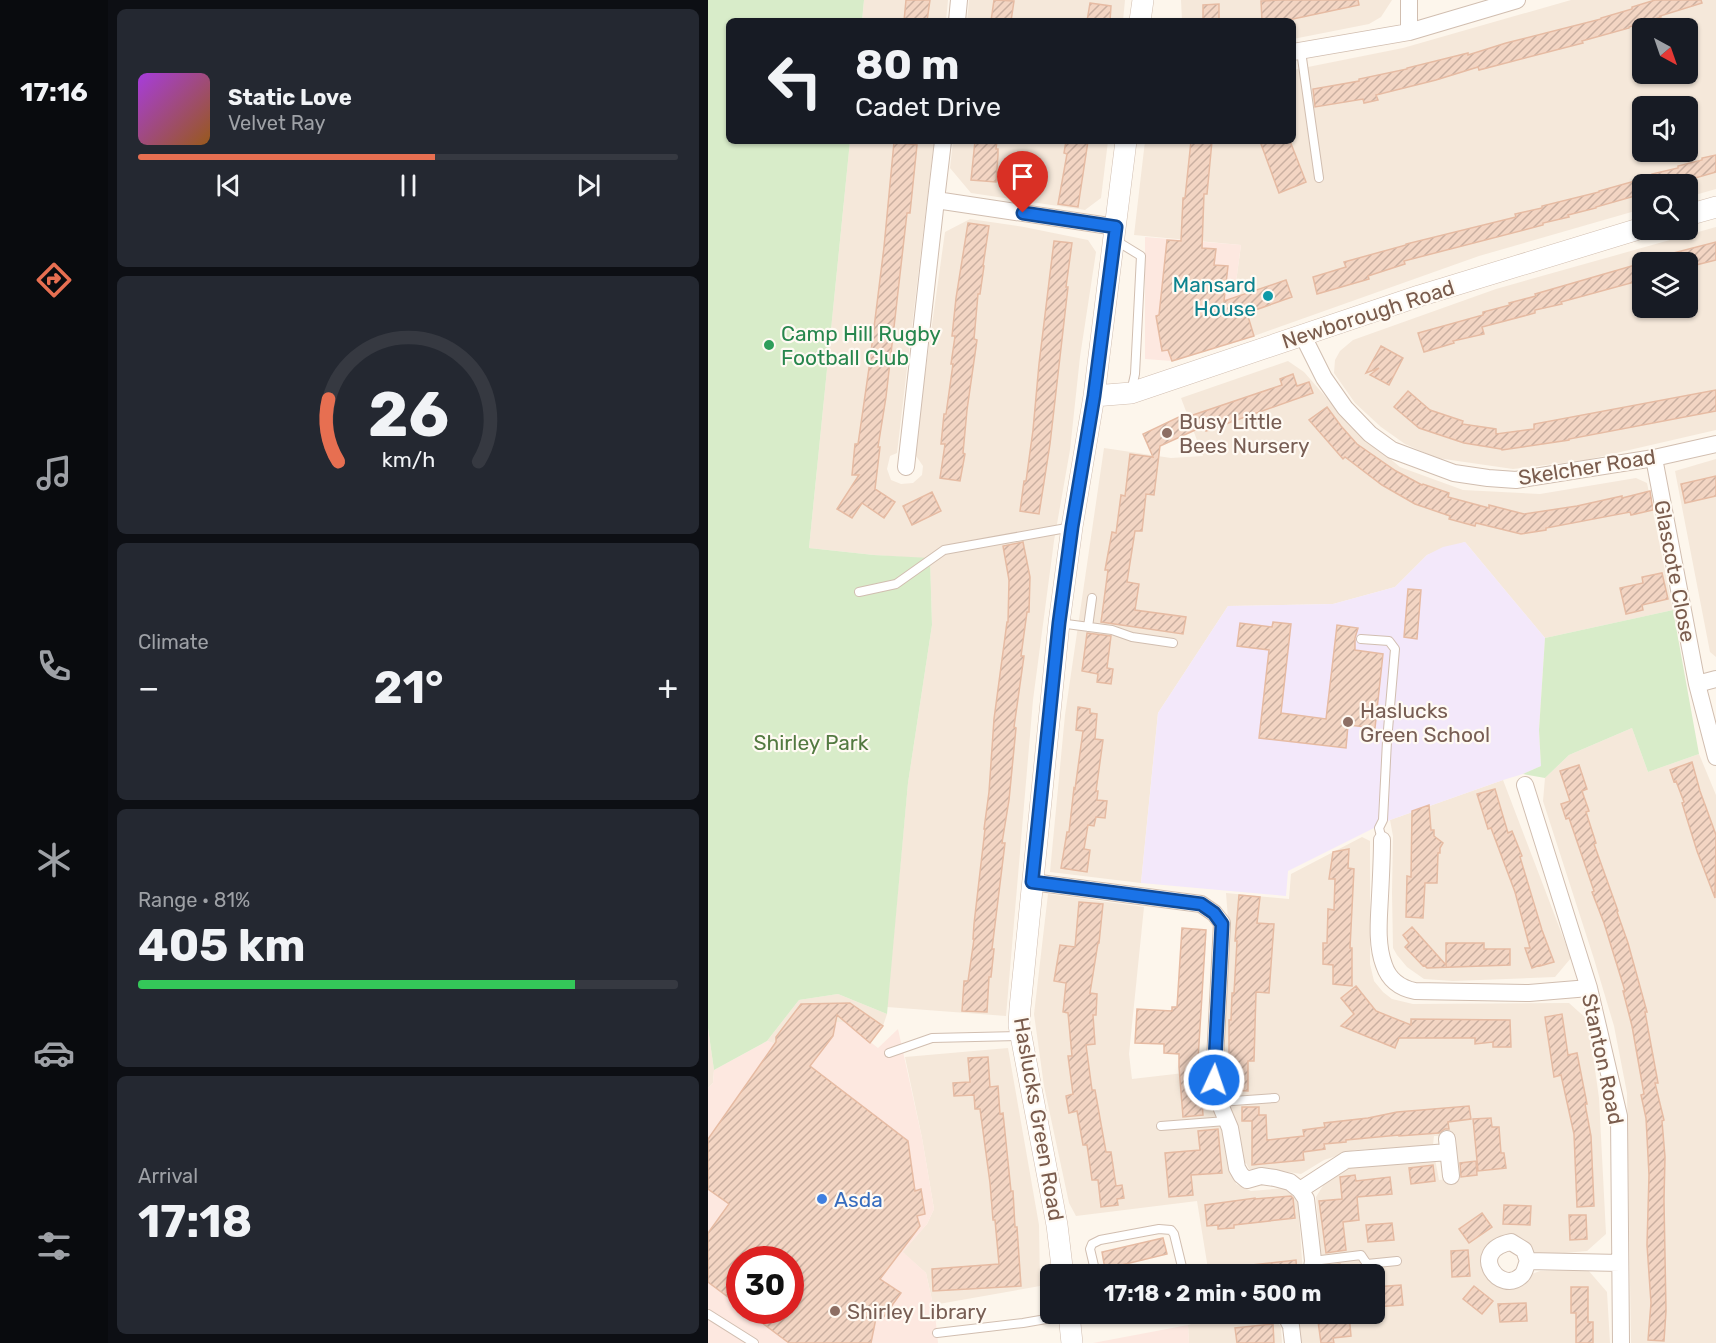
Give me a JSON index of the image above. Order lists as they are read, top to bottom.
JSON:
{
  "streets": {
    "street": [
      "Newborough Road",
      "Skelcher Road",
      "Glascote Close",
      "Stanton Road",
      "Haslucks Green Road"
    ]
  },
  "crossings": [
    ["Newborough Road", "Skelcher Road"],
    ["Newborough Road", "Haslucks Green Road"],
    ["Skelcher Road", "Glascote Close"]
  ],
  "parks": ["Shirley Park"],
  "places": [
    "Mansard House",
    "Camp Hill Rugby Football Club",
    "Busy Little Bees Nursery",
    "Haslucks Green School",
    "Asda",
    "Shirley Library"
  ],
  "north": "bottom right",
  "page": {
    "tabs": "17:16",
    "turn": ["80 m", "Cadet Drive"],
    "song": ["Static Love", "Velvet Ray"],
    "tile": [
      "Climate",
      ["Range · 81%", "405 km"],
      ["Arrival", "17:18"]
    ],
    "heat": ["−", "21°", "+"],
    "limit": "30",
    "trip": "17:18 · 2 min · 500 m",
    "gauge": ["26", "km/h"]
  }
}
